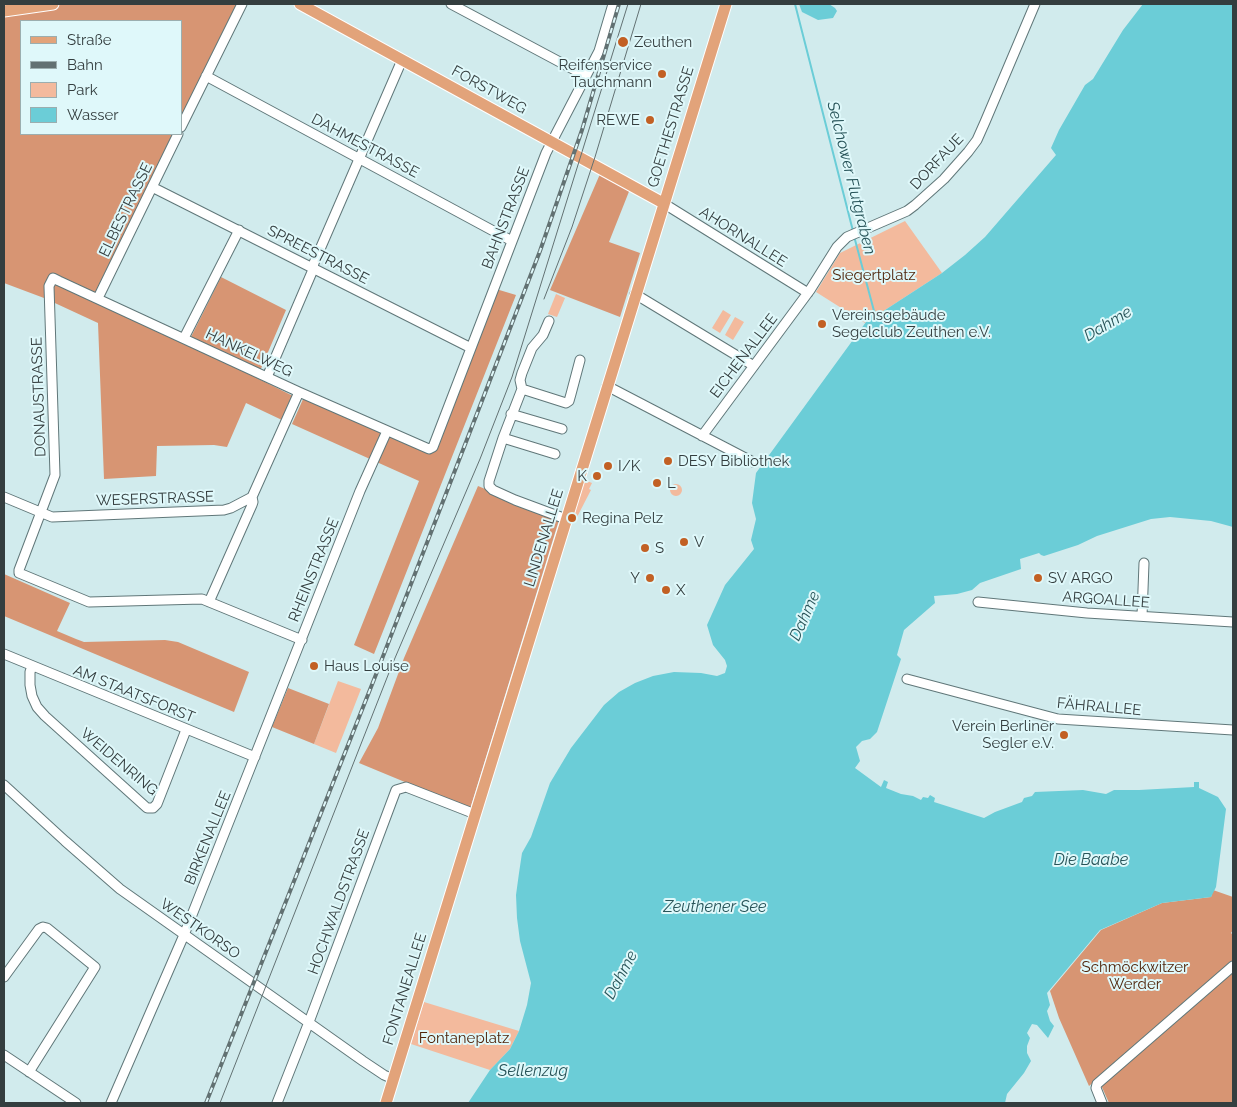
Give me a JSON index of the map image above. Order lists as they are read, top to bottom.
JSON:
{
  "streets": {
    "main road": [
      "FORSTWEG",
      "GOETHESTRASSE",
      "LINDENALLEE",
      "FONTANEALLEE"
    ],
    "street": [
      "DAHMESTRASSE",
      "DORFAUE",
      "ELBESTRASSE",
      "BAHNSTRASSE",
      "AHORNALLEE",
      "SPREESTRASSE",
      "HANKELWEG",
      "EICHENALLEE",
      "DONAUSTRASSE",
      "WESERSTRASSE",
      "RHEINSTRASSE",
      "ARGOALLEE",
      "AM STAATSFORST",
      "FÄHRALLEE",
      "WEIDENRING",
      "BIRKENALLEE",
      "HOCHWALDSTRASSE",
      "WESTKORSO"
    ]
  },
  "crossings": [
    ["FORSTWEG", "GOETHESTRASSE"],
    ["FORSTWEG", "BAHNSTRASSE"],
    ["FORSTWEG", "AHORNALLEE"],
    ["FORSTWEG", "LINDENALLEE"],
    ["GOETHESTRASSE", "AHORNALLEE"],
    ["GOETHESTRASSE", "LINDENALLEE"],
    ["DAHMESTRASSE", "BAHNSTRASSE"],
    ["DORFAUE", "AHORNALLEE"],
    ["DORFAUE", "EICHENALLEE"],
    ["ELBESTRASSE", "SPREESTRASSE"],
    ["ELBESTRASSE", "HANKELWEG"],
    ["BAHNSTRASSE", "SPREESTRASSE"],
    ["BAHNSTRASSE", "HANKELWEG"],
    ["AHORNALLEE", "EICHENALLEE"],
    ["AHORNALLEE", "LINDENALLEE"],
    ["HANKELWEG", "DONAUSTRASSE"],
    ["HANKELWEG", "RHEINSTRASSE"],
    ["DONAUSTRASSE", "WESERSTRASSE"],
    ["LINDENALLEE", "HOCHWALDSTRASSE"],
    ["LINDENALLEE", "FONTANEALLEE"],
    ["RHEINSTRASSE", "BIRKENALLEE"],
    ["AM STAATSFORST", "WEIDENRING"],
    ["AM STAATSFORST", "BIRKENALLEE"],
    ["BIRKENALLEE", "WESTKORSO"],
    ["HOCHWALDSTRASSE", "WESTKORSO"],
    ["WESTKORSO", "FONTANEALLEE"]
  ],
  "water": [
    "Selchower Flutgraben",
    "Dahme",
    "Die Baabe",
    "Zeuthener See",
    "Sellenzug"
  ],
  "parks": ["Siegertplatz", "Schmöckwitzer Werder", "Fontaneplatz"],
  "places": [
    "Zeuthen",
    "Reifenservice Tauchmann",
    "REWE",
    "Vereinsgebäude Segelclub Zeuthen e.V.",
    "DESY Bibliothek",
    "I/K",
    "K",
    "L",
    "Regina Pelz",
    "V",
    "S",
    "Y",
    "SV ARGO",
    "X",
    "Haus Louise",
    "Verein Berliner Segler e.V."
  ],
  "legend": [
    "Straße",
    "Bahn",
    "Park",
    "Wasser"
  ]
}
